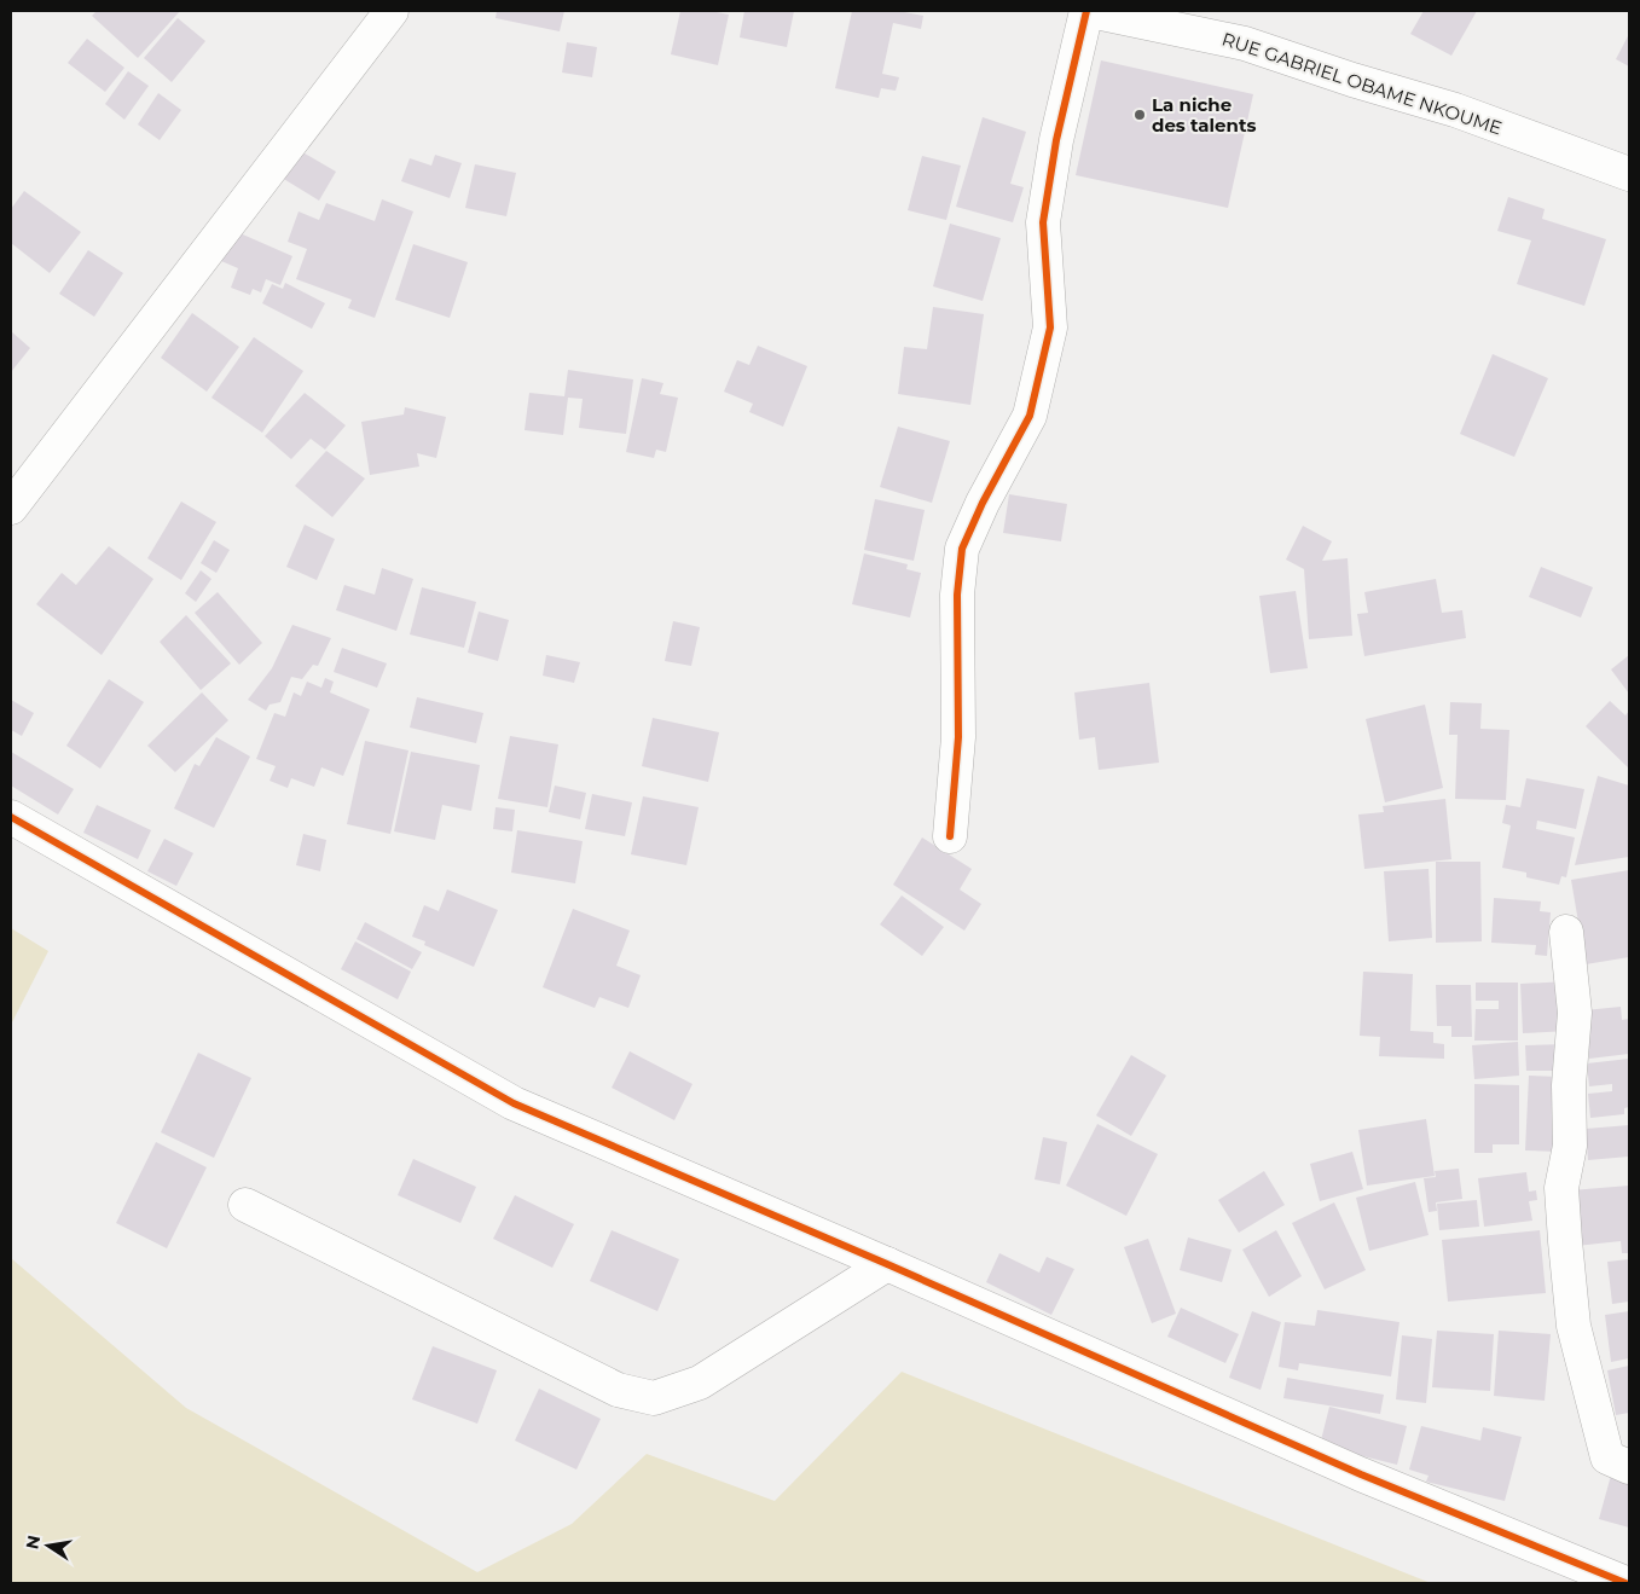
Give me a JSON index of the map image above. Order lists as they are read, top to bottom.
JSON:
{
  "streets": {
    "street": ["RUE GABRIEL OBAME NKOUME"]
  },
  "places": ["La niche des talents"],
  "north": "left"
}
